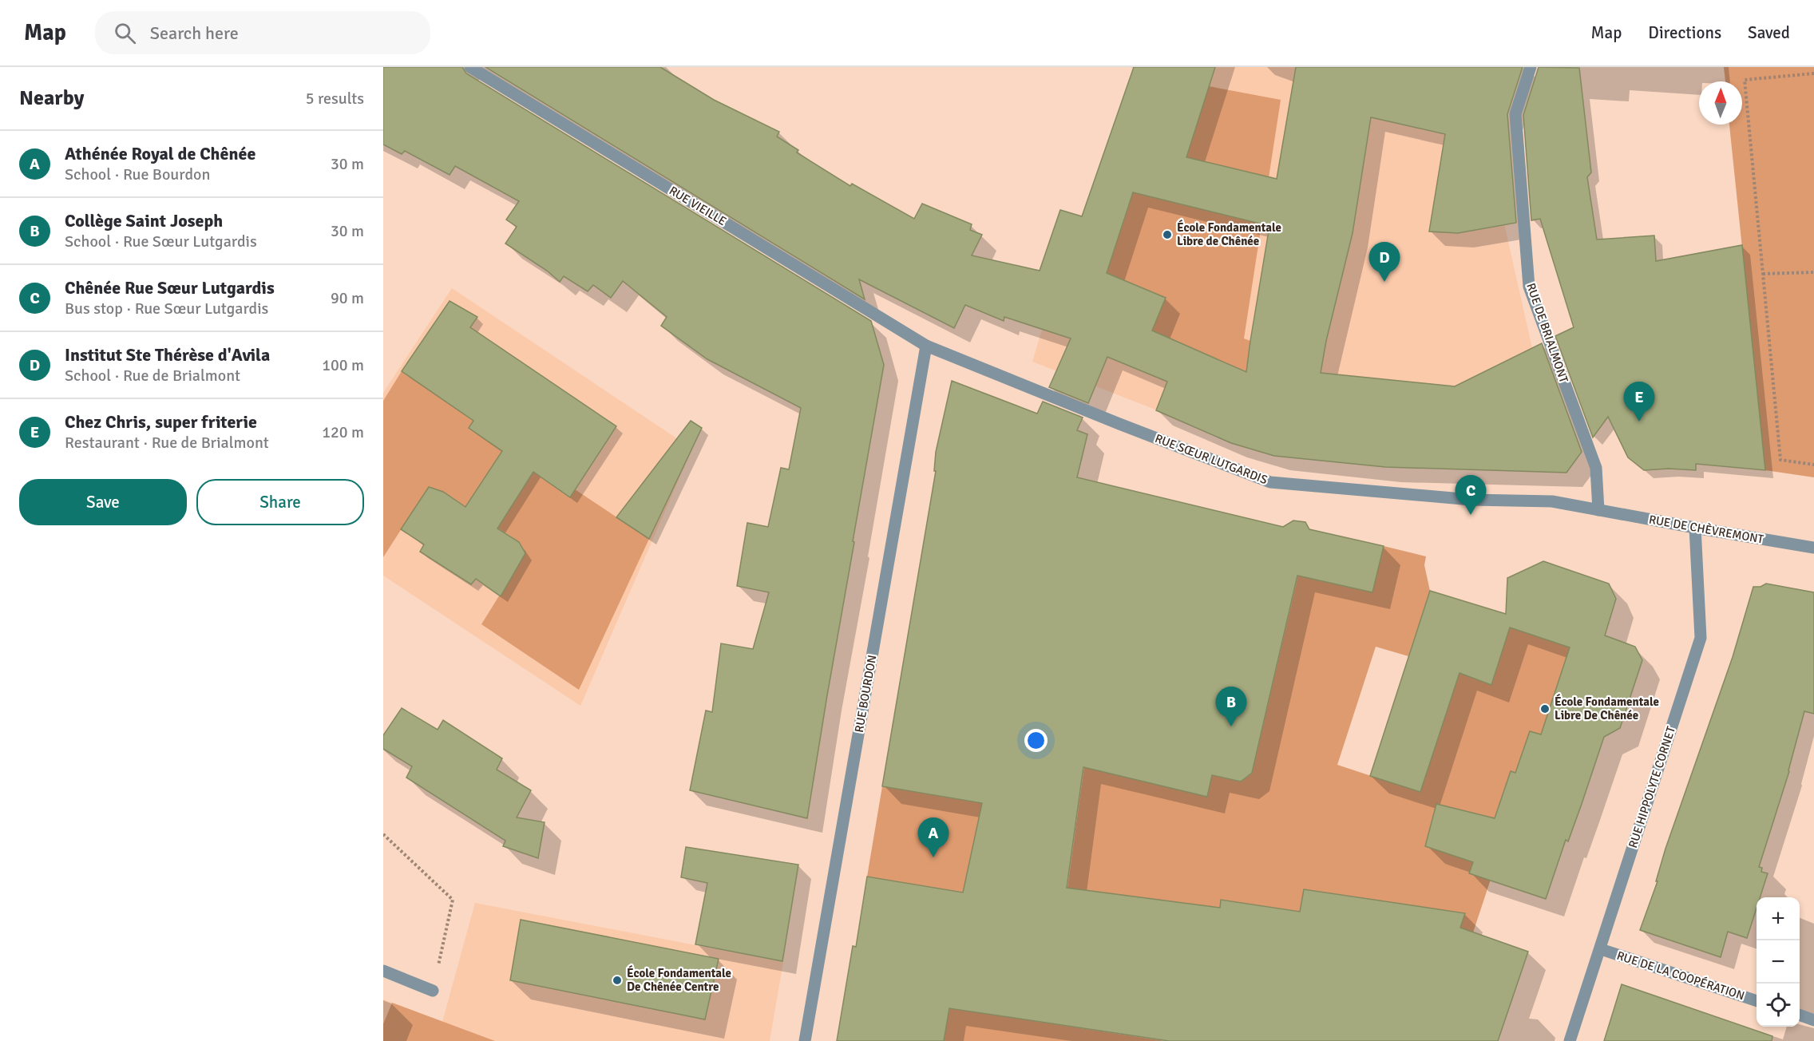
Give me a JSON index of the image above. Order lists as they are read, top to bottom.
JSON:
{
  "streets": {
    "street": [
      "RUE VIEILLE",
      "RUE DE BRIALMONT",
      "RUE SŒUR LUTGARDIS",
      "RUE DE CHÈVREMONT",
      "RUE BOURDON",
      "RUE HIPPOLYTE CORNET",
      "RUE DE LA COOPÉRATION"
    ]
  },
  "crossings": [
    ["RUE VIEILLE", "RUE SŒUR LUTGARDIS"],
    ["RUE VIEILLE", "RUE BOURDON"],
    ["RUE DE BRIALMONT", "RUE SŒUR LUTGARDIS"],
    ["RUE DE BRIALMONT", "RUE DE CHÈVREMONT"],
    ["RUE SŒUR LUTGARDIS", "RUE DE CHÈVREMONT"],
    ["RUE SŒUR LUTGARDIS", "RUE BOURDON"],
    ["RUE DE CHÈVREMONT", "RUE HIPPOLYTE CORNET"],
    ["RUE HIPPOLYTE CORNET", "RUE DE LA COOPÉRATION"]
  ],
  "places": ["École Fondamentale Libre de Chênée", "École Fondamentale Libre De Chênée", "École Fondamentale De Chênée Centre"],
  "north": "top",
  "page": {
    "header": "Map",
    "search": "Search here",
    "nav": ["Map", "Directions", "Saved"],
    "heading": ["Nearby", "5 results"],
    "list": [
      {
        "mark": "A",
        "name": "Athénée Royal de Chênée",
        "note": "School · Rue Bourdon",
        "value": "30 m"
      },
      {
        "mark": "B",
        "name": "Collège Saint Joseph",
        "note": "School · Rue Sœur Lutgardis",
        "value": "30 m"
      },
      {
        "mark": "C",
        "name": "Chênée Rue Sœur Lutgardis",
        "note": "Bus stop · Rue Sœur Lutgardis",
        "value": "90 m"
      },
      {
        "mark": "D",
        "name": "Institut Ste Thérèse d'Avila",
        "note": "School · Rue de Brialmont",
        "value": "100 m"
      },
      {
        "mark": "E",
        "name": "Chez Chris, super friterie",
        "note": "Restaurant · Rue de Brialmont",
        "value": "120 m"
      }
    ],
    "pins": [
      "D",
      "E",
      "C",
      "B",
      "A"
    ],
    "buttons": ["Save", "Share"],
    "map_buttons": ["+", "−"]
  }
}
